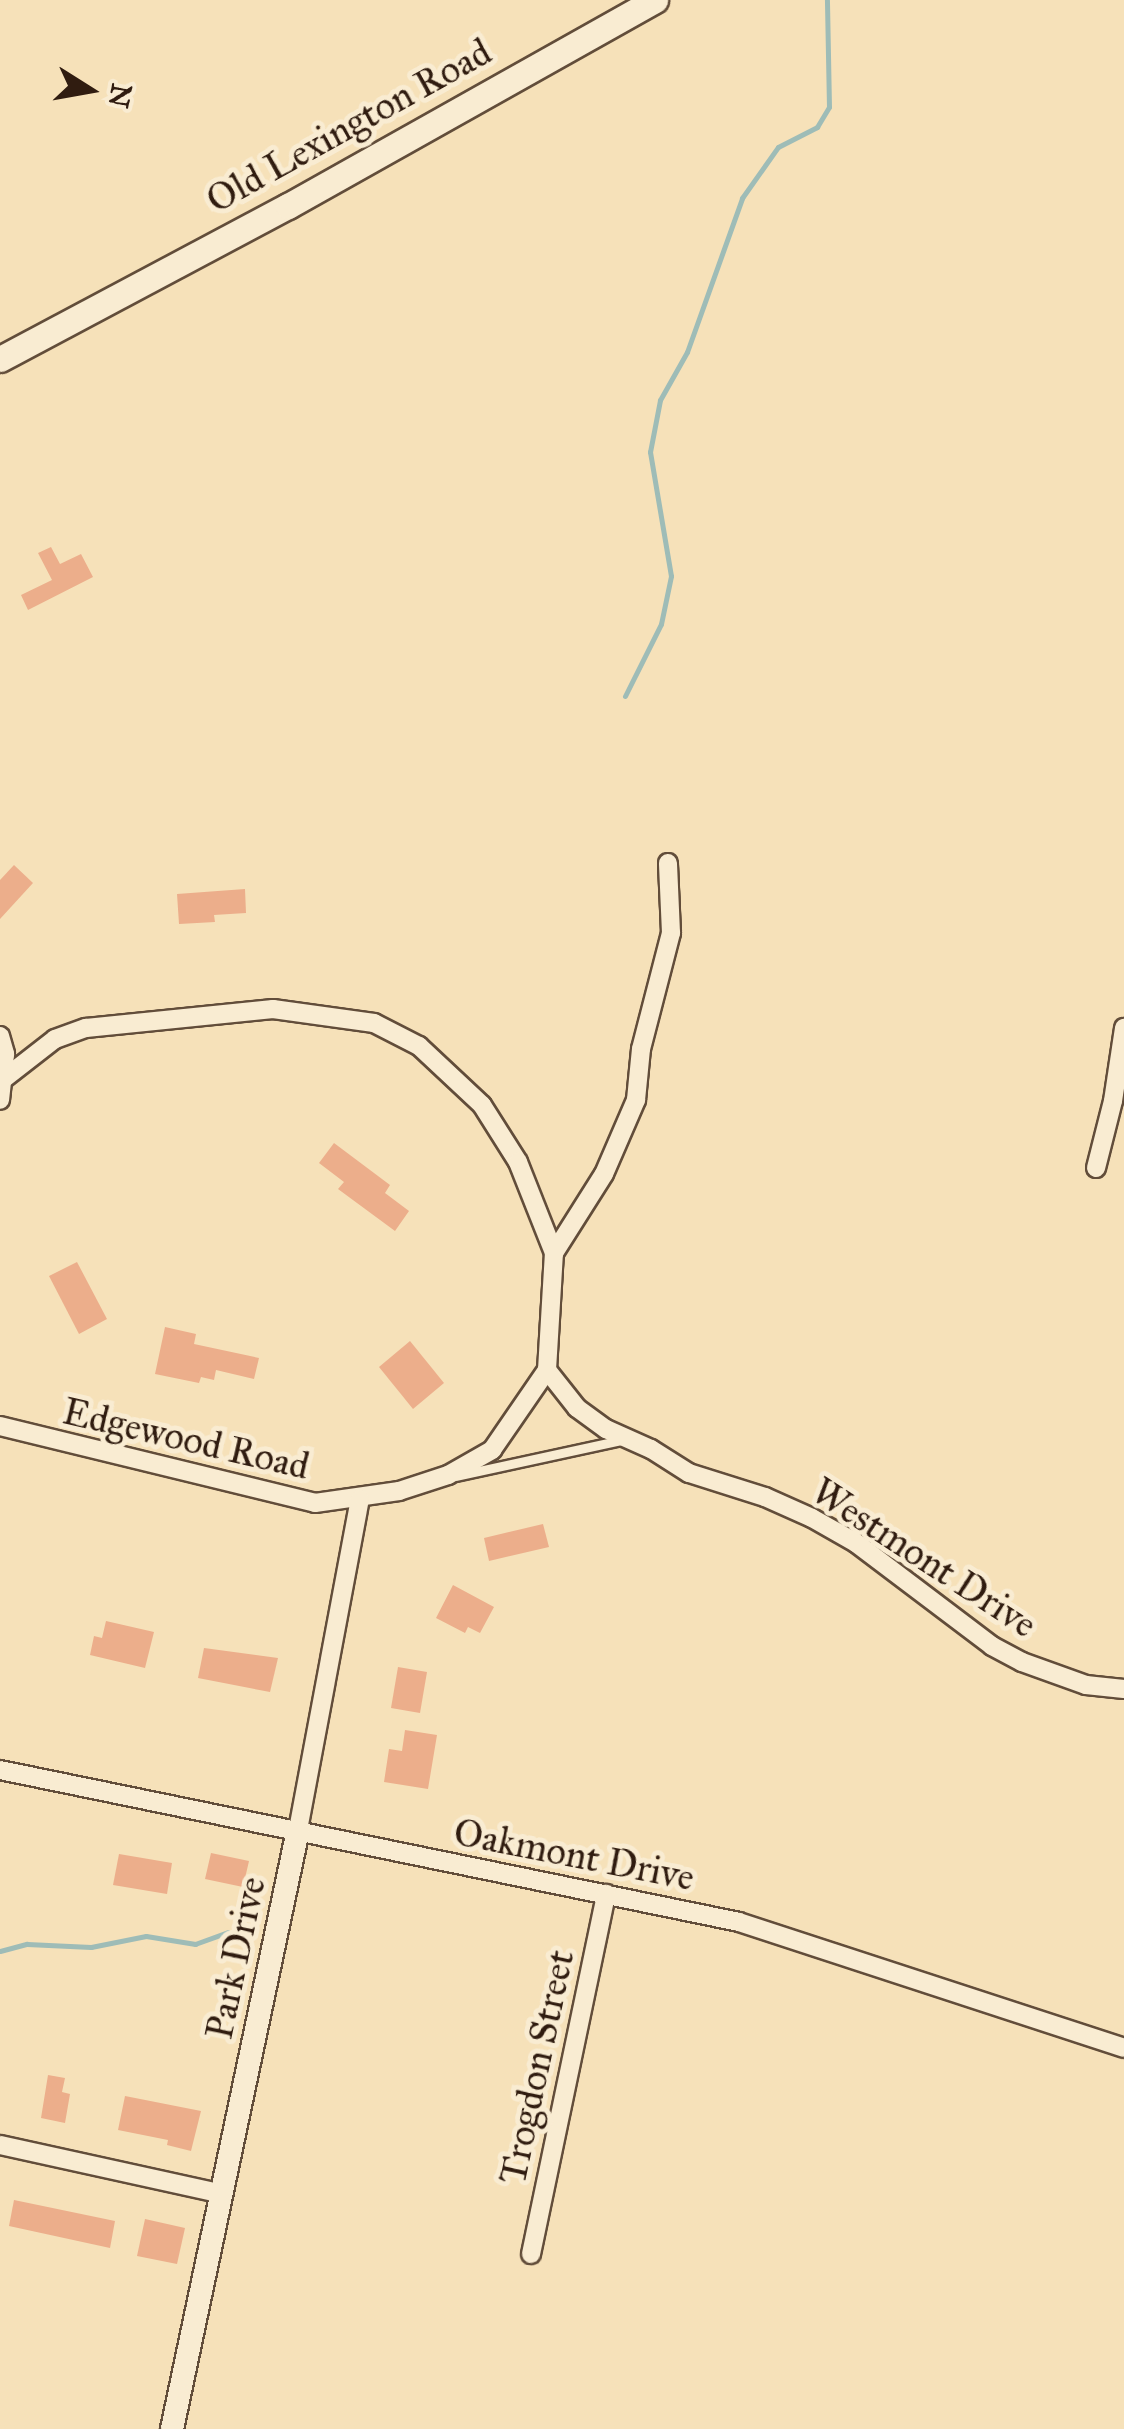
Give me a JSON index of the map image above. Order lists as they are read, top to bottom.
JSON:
{
  "streets": {
    "main road": ["Old Lexington Road"],
    "street": [
      "Edgewood Road",
      "Westmont Drive",
      "Oakmont Drive",
      "Park Drive",
      "Trogdon Street"
    ]
  },
  "crossings": [
    ["Edgewood Road", "Westmont Drive"],
    ["Edgewood Road", "Park Drive"],
    ["Oakmont Drive", "Park Drive"],
    ["Oakmont Drive", "Trogdon Street"]
  ],
  "north": "right"
}
